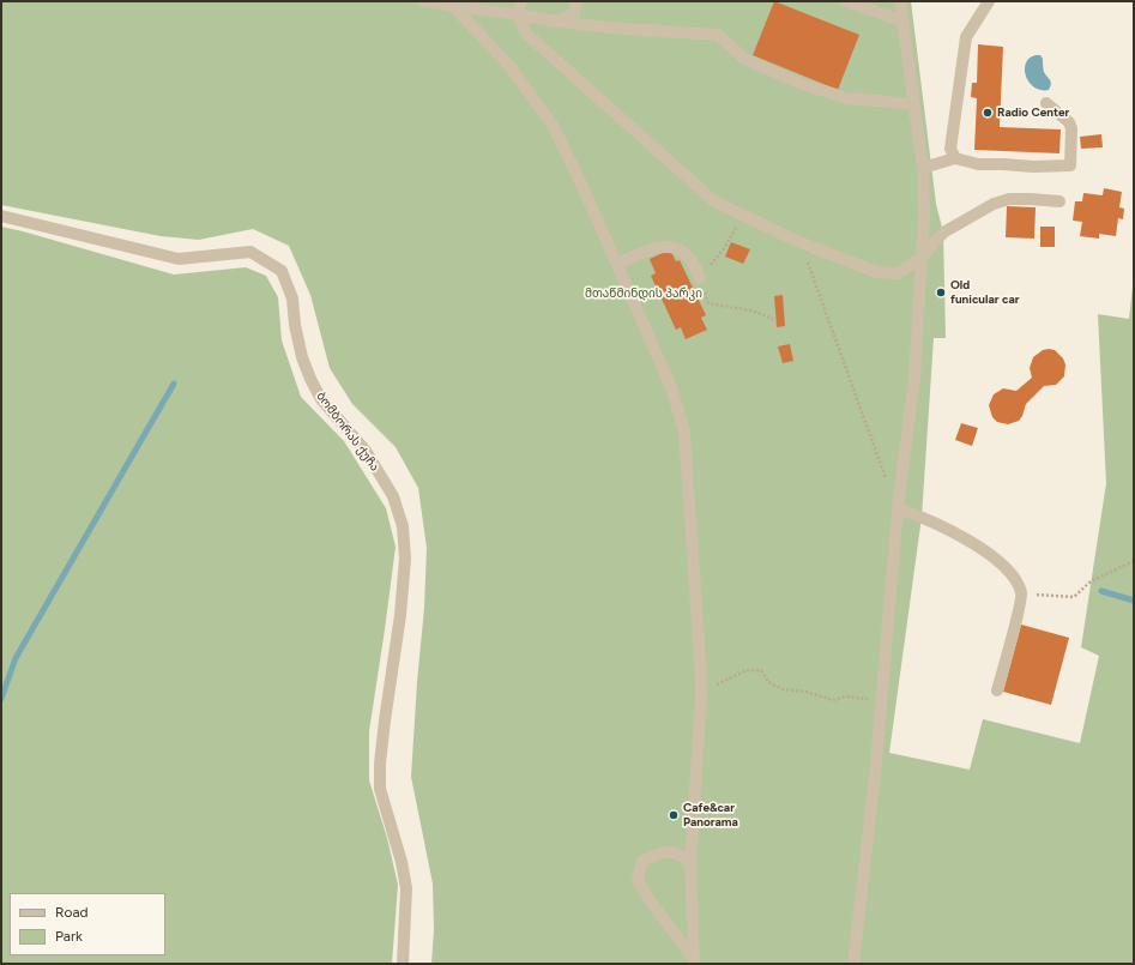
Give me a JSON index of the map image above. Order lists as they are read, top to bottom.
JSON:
{
  "streets": {
    "street": ["ბომბორას ქუჩა"]
  },
  "parks": ["მთაწმინდის პარკი"],
  "places": ["Radio Center", "Old funicular car", "Cafe&car Panorama"],
  "legend": ["Road", "Park"]
}
